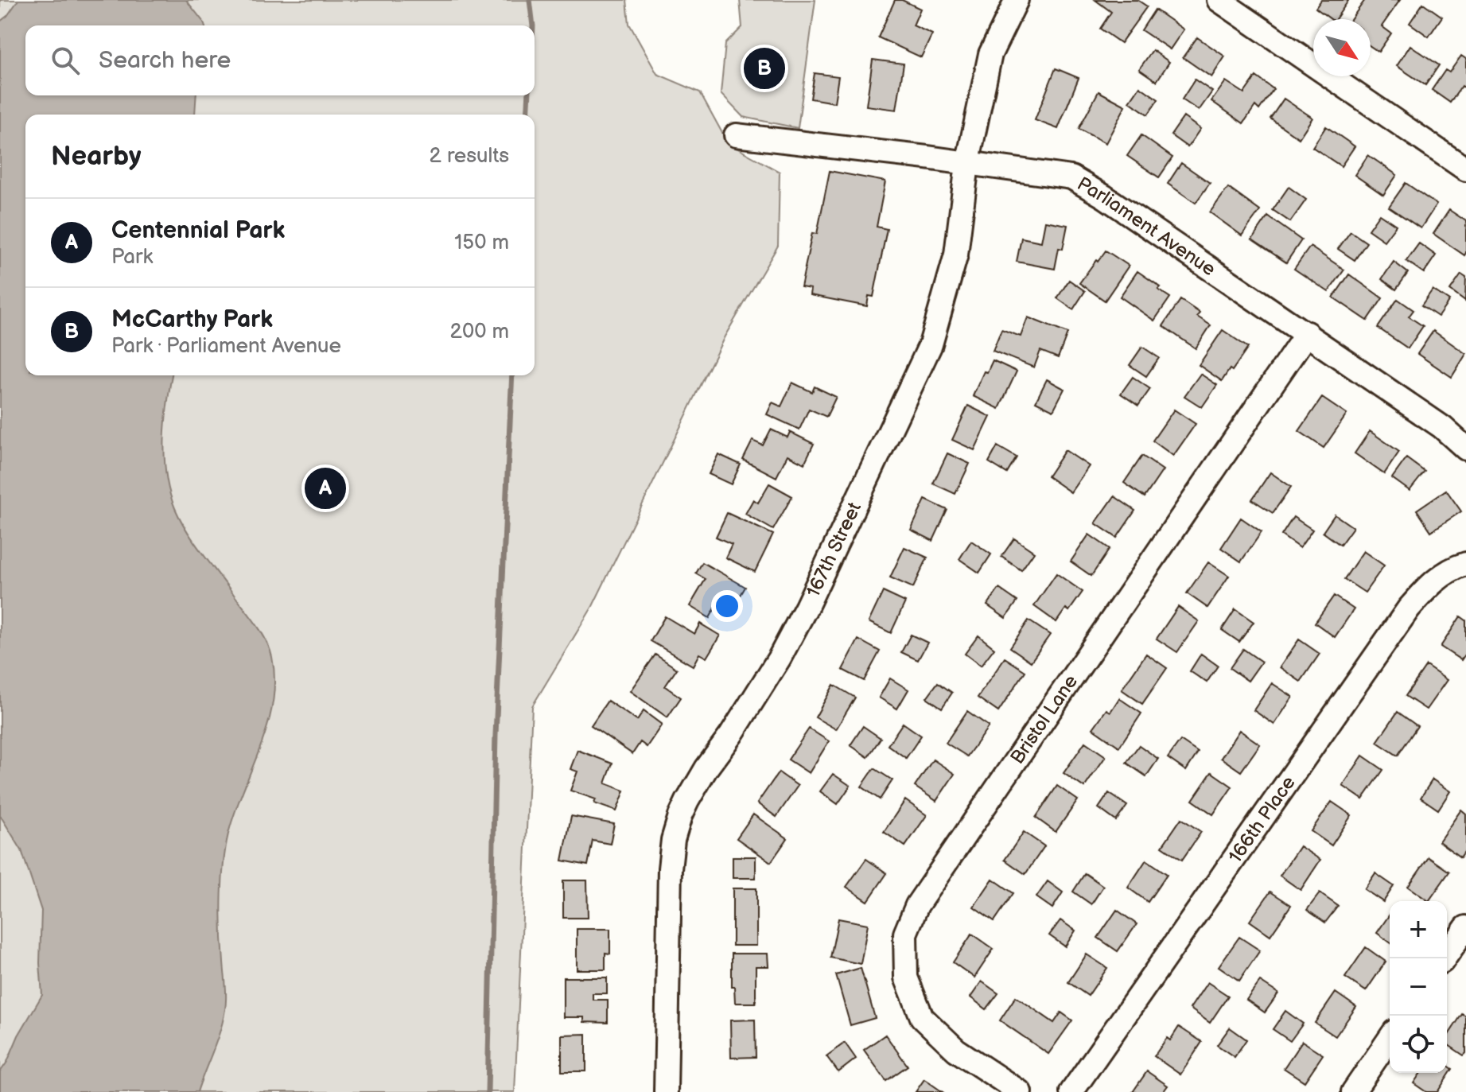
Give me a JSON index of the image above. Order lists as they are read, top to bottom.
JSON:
{
  "streets": {
    "street": [
      "Parliament Avenue",
      "167th Street",
      "Bristol Lane",
      "166th Place"
    ]
  },
  "crossings": [
    ["Parliament Avenue", "167th Street"],
    ["Parliament Avenue", "Bristol Lane"]
  ],
  "north": "bottom right",
  "page": {
    "search": "Search here",
    "pins": ["B", "A"],
    "heading": ["Nearby", "2 results"],
    "list": [
      {
        "mark": "A",
        "name": "Centennial Park",
        "note": "Park",
        "value": "150 m"
      },
      {
        "mark": "B",
        "name": "McCarthy Park",
        "note": "Park · Parliament Avenue",
        "value": "200 m"
      }
    ],
    "map_buttons": ["+", "−"]
  }
}
